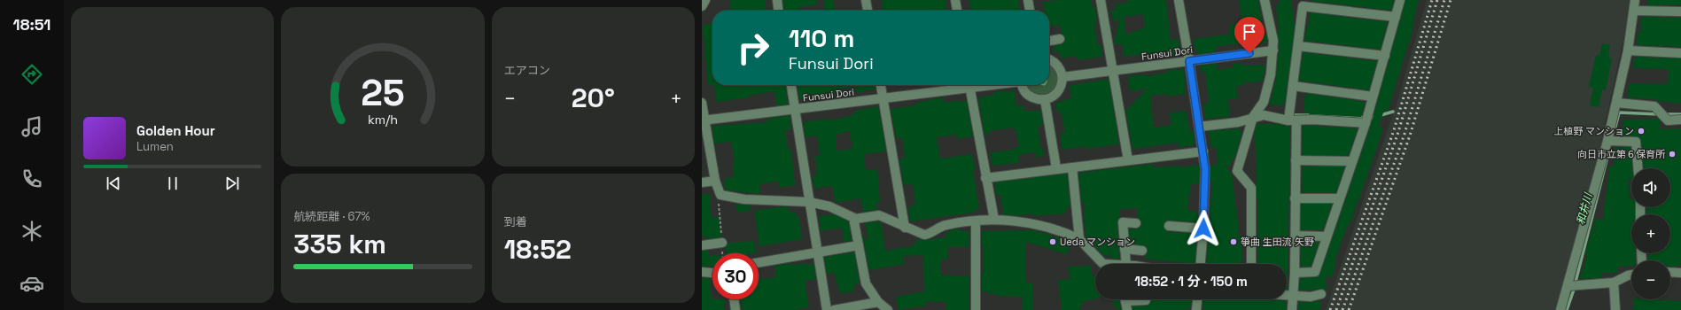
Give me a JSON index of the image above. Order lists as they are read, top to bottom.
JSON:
{
  "streets": {
    "street": ["Funsui Dori"]
  },
  "water": ["和井川"],
  "places": [
    "上植野 マンション",
    "向日市立第６保育所",
    "Ueda マンション",
    "箏曲 生田流 矢野"
  ],
  "page": {
    "tabs": "18:51",
    "tile": [
      "エアコン",
      ["航続距離 · 67%", "335 km"],
      ["到着", "18:52"]
    ],
    "turn": ["110 m", "Funsui Dori"],
    "heat": ["−", "20°", "+"],
    "song": ["Golden Hour", "Lumen"],
    "map_buttons": ["+", "−"],
    "limit": "30",
    "trip": "18:52 · 1 分 · 150 m",
    "gauge": ["25", "km/h"]
  }
}
